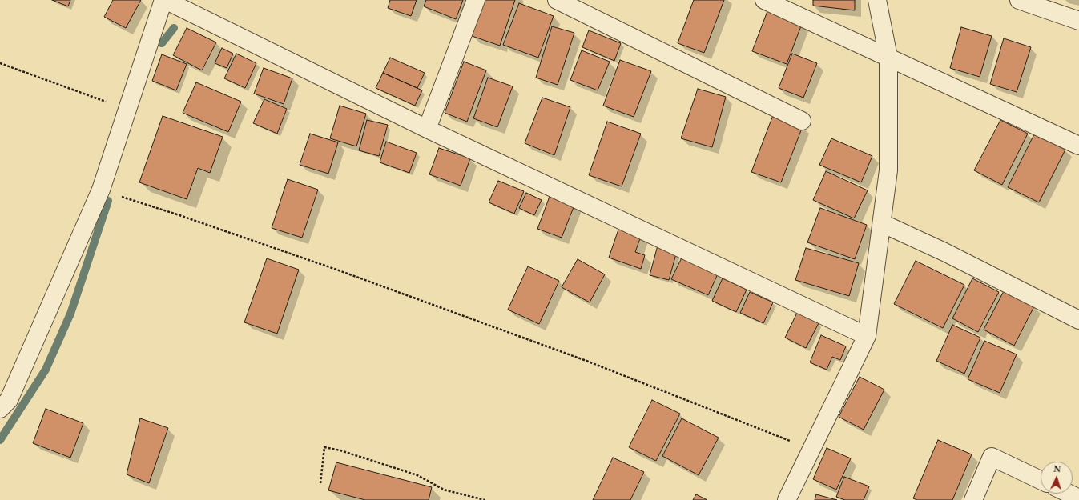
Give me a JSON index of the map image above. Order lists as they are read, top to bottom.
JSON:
{
  "north": "top"
}
